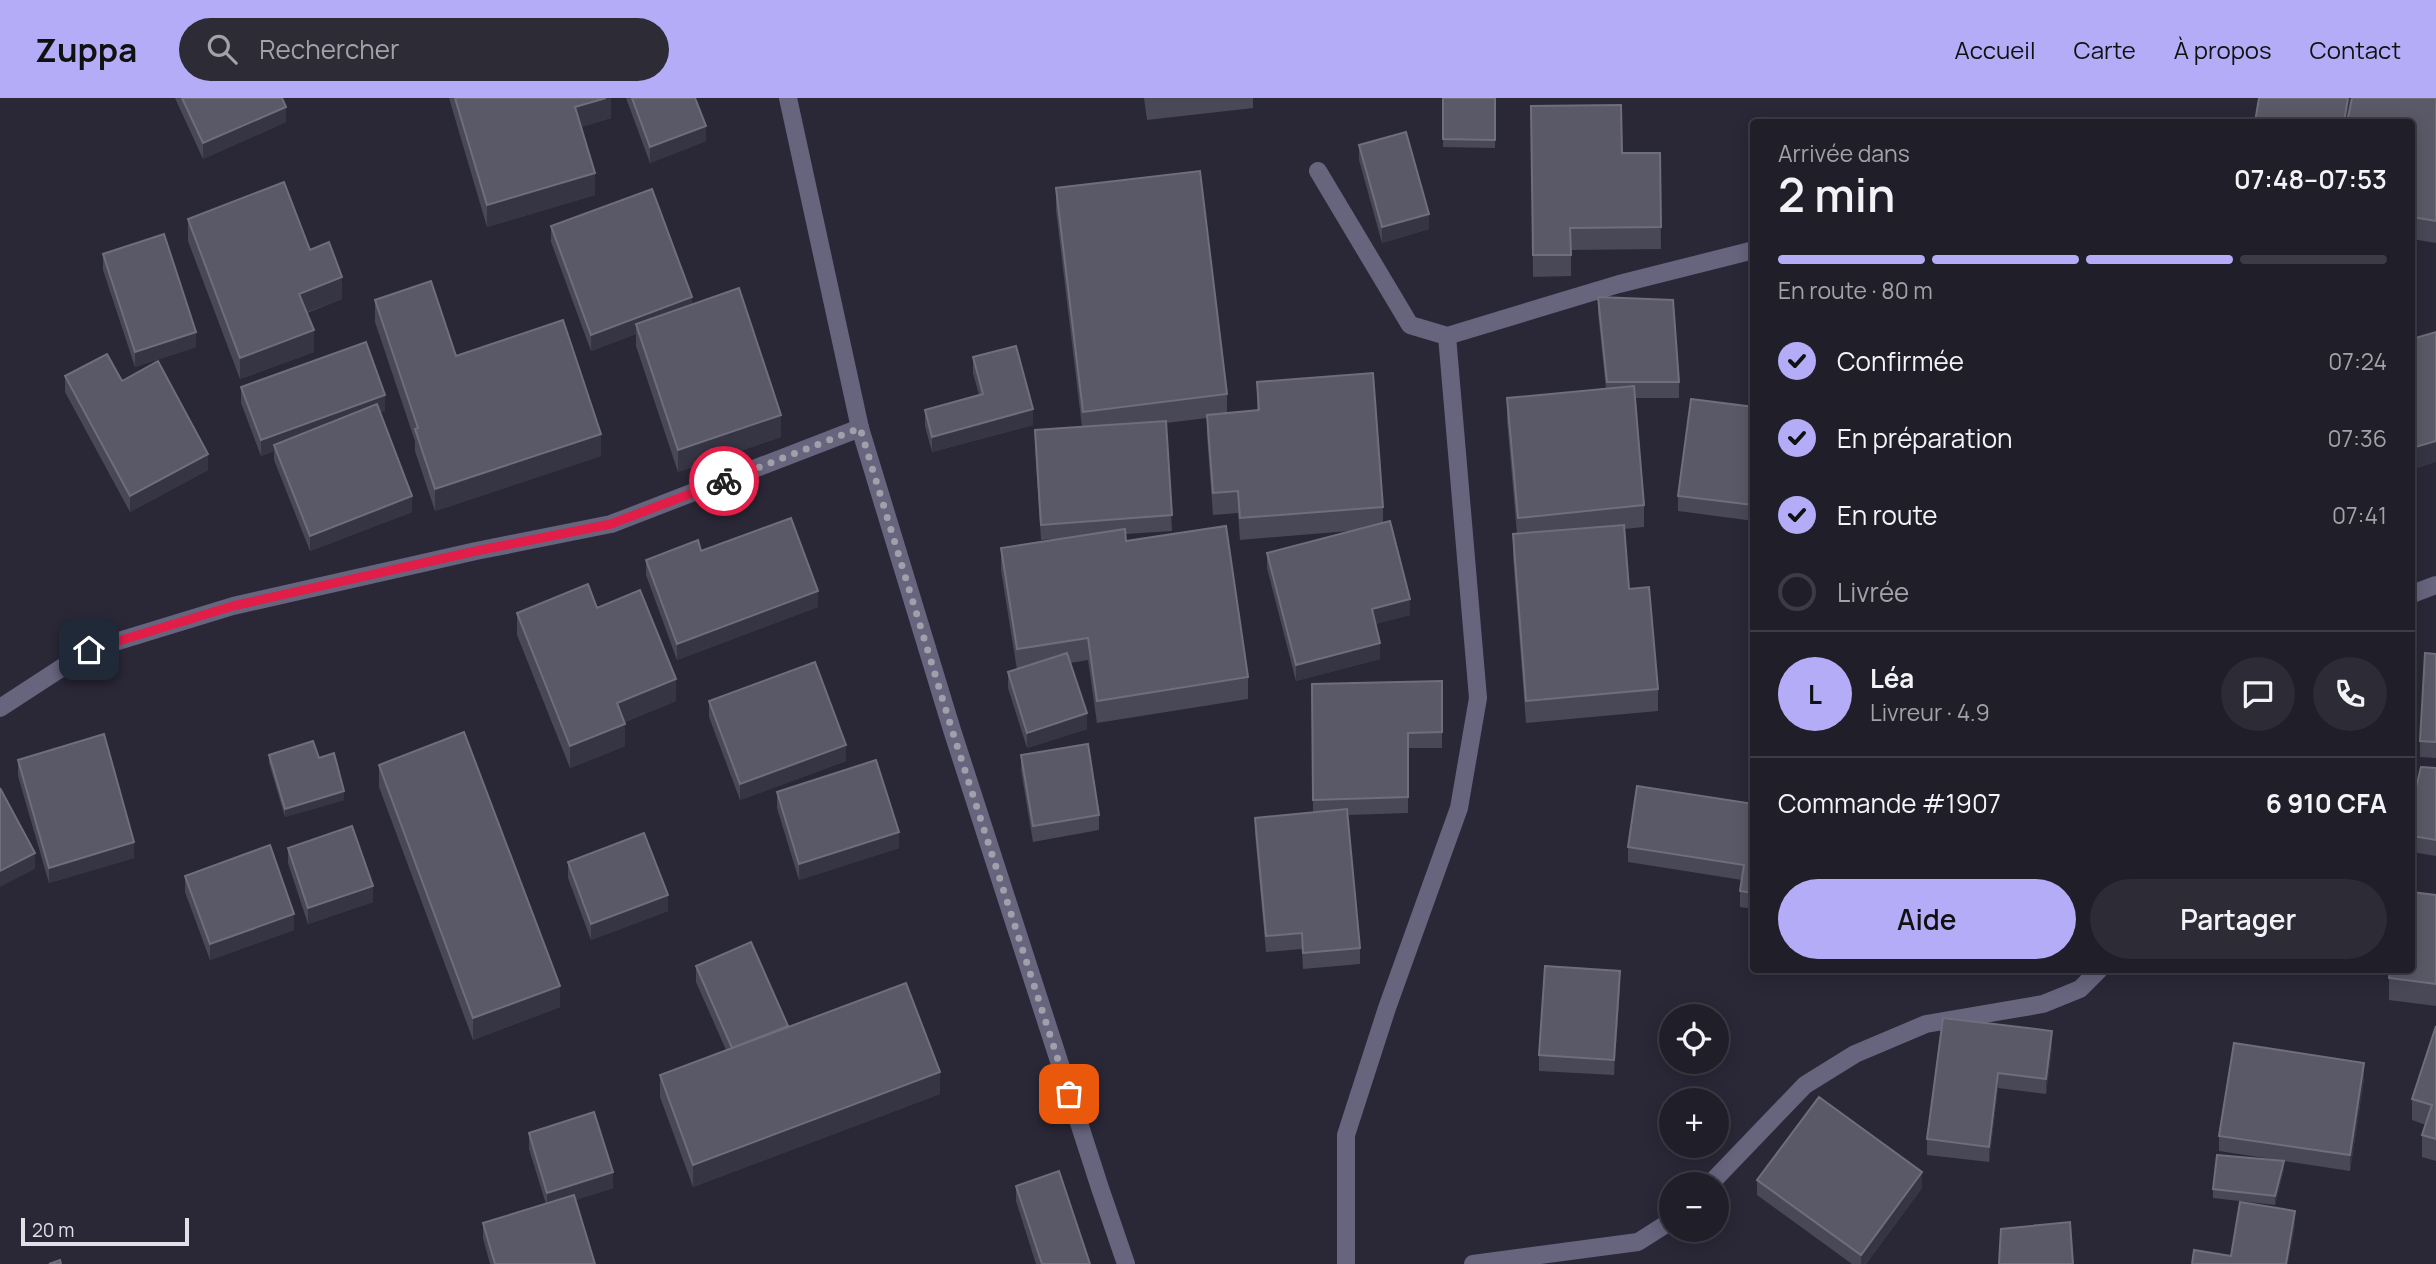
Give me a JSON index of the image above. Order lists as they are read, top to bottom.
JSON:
{
  "scale_bar": "20 m",
  "page": {
    "header": "Zuppa",
    "search": "Rechercher",
    "nav": [
      "Accueil",
      "Carte",
      "À propos",
      "Contact"
    ],
    "heading": ["2 min", "Arrivée dans", "07:48–07:53"],
    "panel": [
      "Léa",
      "Livreur · 4.9",
      "Commande #1907",
      "6 910 CFA"
    ],
    "bar": "En route · 80 m",
    "list": [
      ["Confirmée", "07:24"],
      ["En préparation", "07:36"],
      ["En route", "07:41"],
      "Livrée"
    ],
    "round": "L",
    "buttons": ["Aide", "Partager"],
    "map_buttons": ["+", "−"],
    "scale": "20 m"
  }
}
